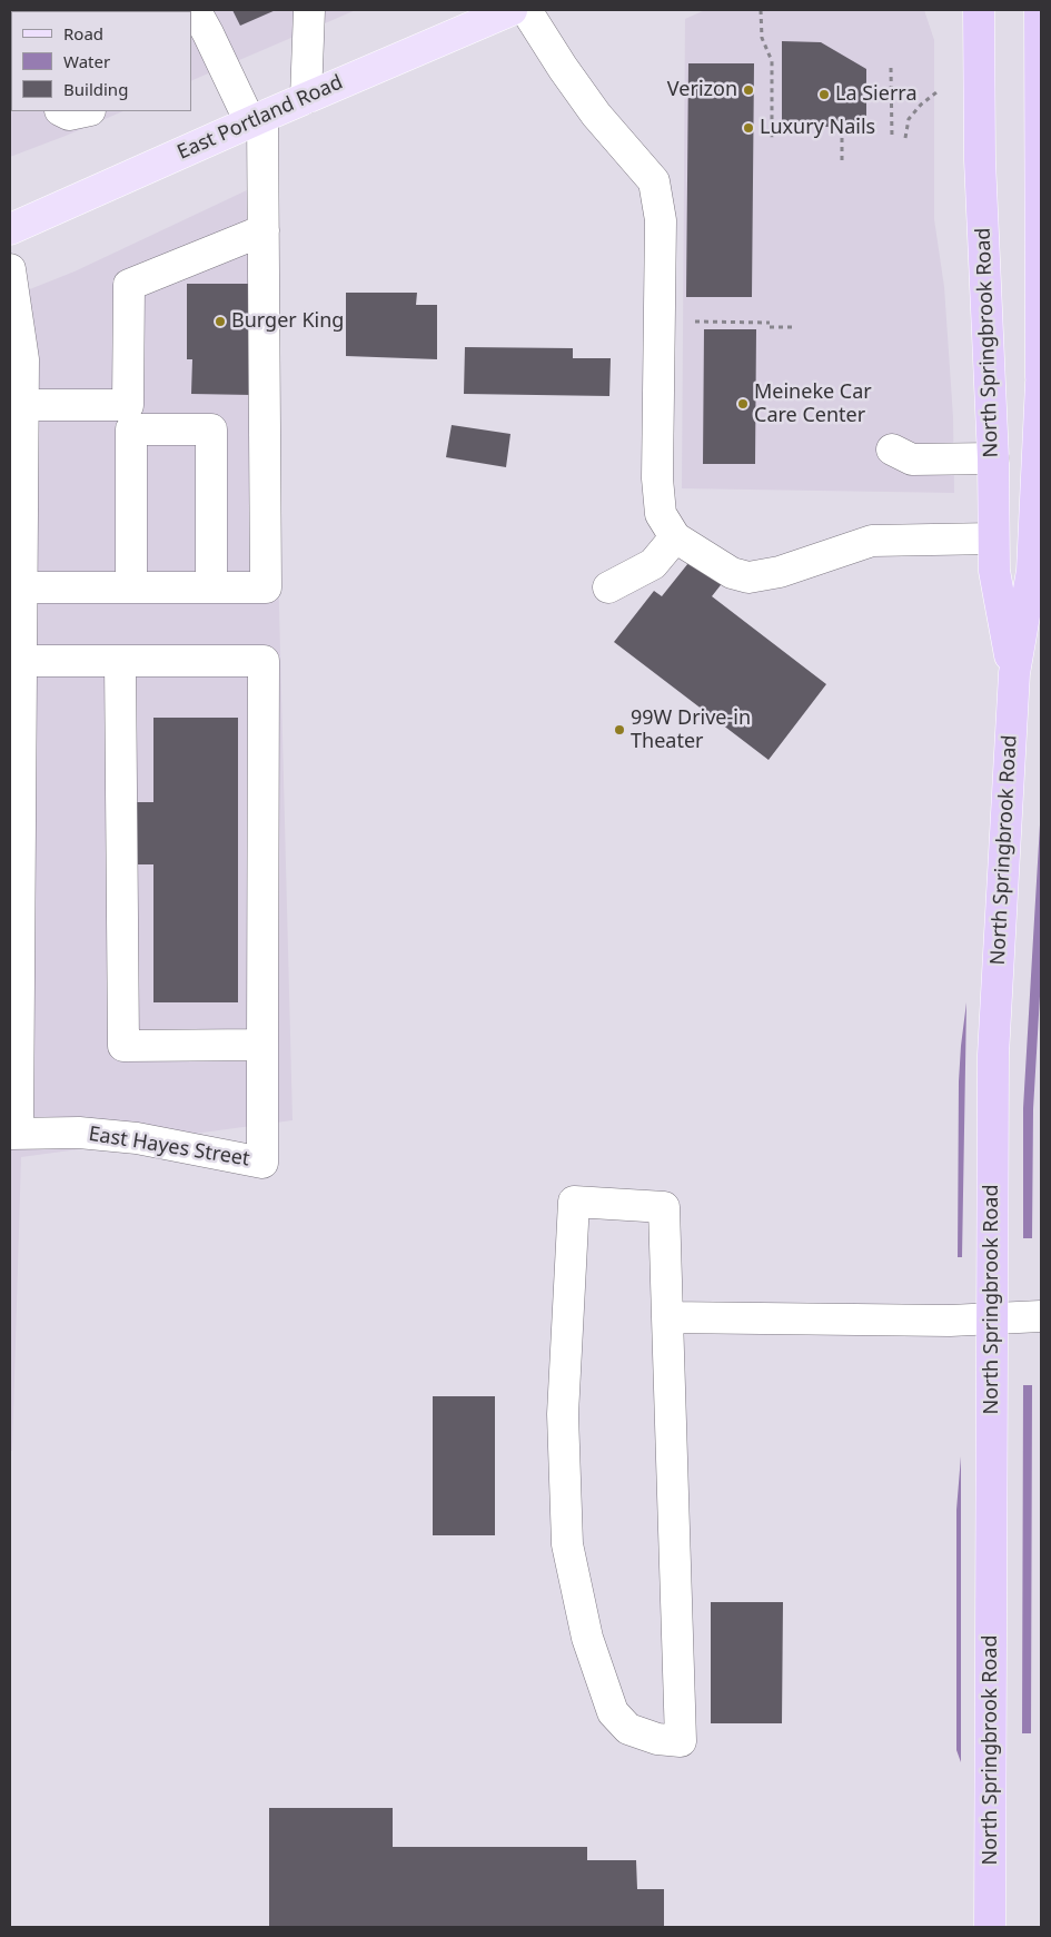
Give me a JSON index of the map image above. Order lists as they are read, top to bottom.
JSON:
{
  "streets": {
    "highway": ["North Springbrook Road"],
    "main road": ["East Portland Road"],
    "street": ["East Hayes Street"]
  },
  "places": [
    "Verizon",
    "La Sierra",
    "Luxury Nails",
    "Burger King",
    "Meineke Car Care Center",
    "99W Drive-in Theater"
  ],
  "legend": ["Road", "Water", "Building"]
}
